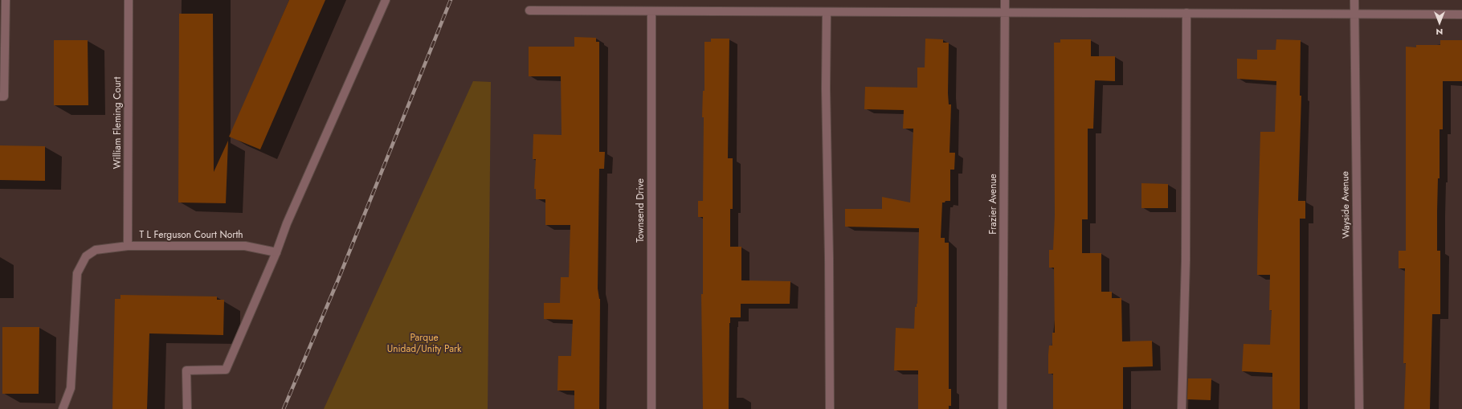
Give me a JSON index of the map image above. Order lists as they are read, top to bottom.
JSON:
{
  "streets": {
    "street": [
      "William Fleming Court",
      "Frazier Avenue",
      "Wayside Avenue",
      "Townsend Drive",
      "T L Ferguson Court North"
    ]
  },
  "crossings": [
    ["William Fleming Court", "T L Ferguson Court North"]
  ],
  "parks": ["Parque Unidad/Unity Park"],
  "north": "bottom"
}
